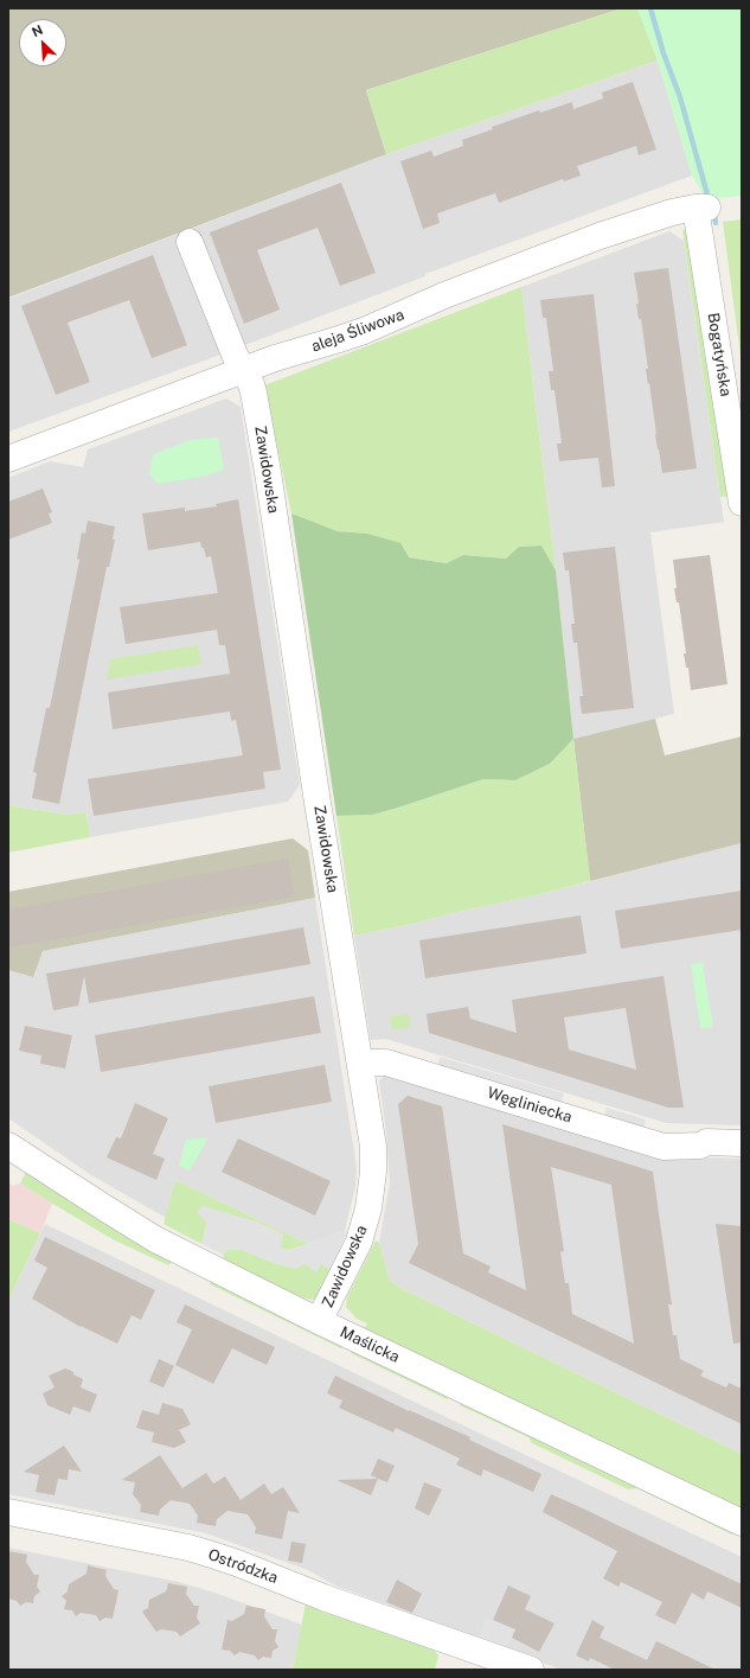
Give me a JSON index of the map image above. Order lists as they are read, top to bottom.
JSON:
{
  "streets": {
    "street": [
      "aleja Śliwowa",
      "Bogatyńska",
      "Zawidowska",
      "Węgliniecka",
      "Maślicka",
      "Ostródzka"
    ]
  },
  "crossings": [
    ["aleja Śliwowa", "Bogatyńska"],
    ["aleja Śliwowa", "Zawidowska"],
    ["Zawidowska", "Węgliniecka"],
    ["Zawidowska", "Maślicka"]
  ],
  "north": "top left"
}
